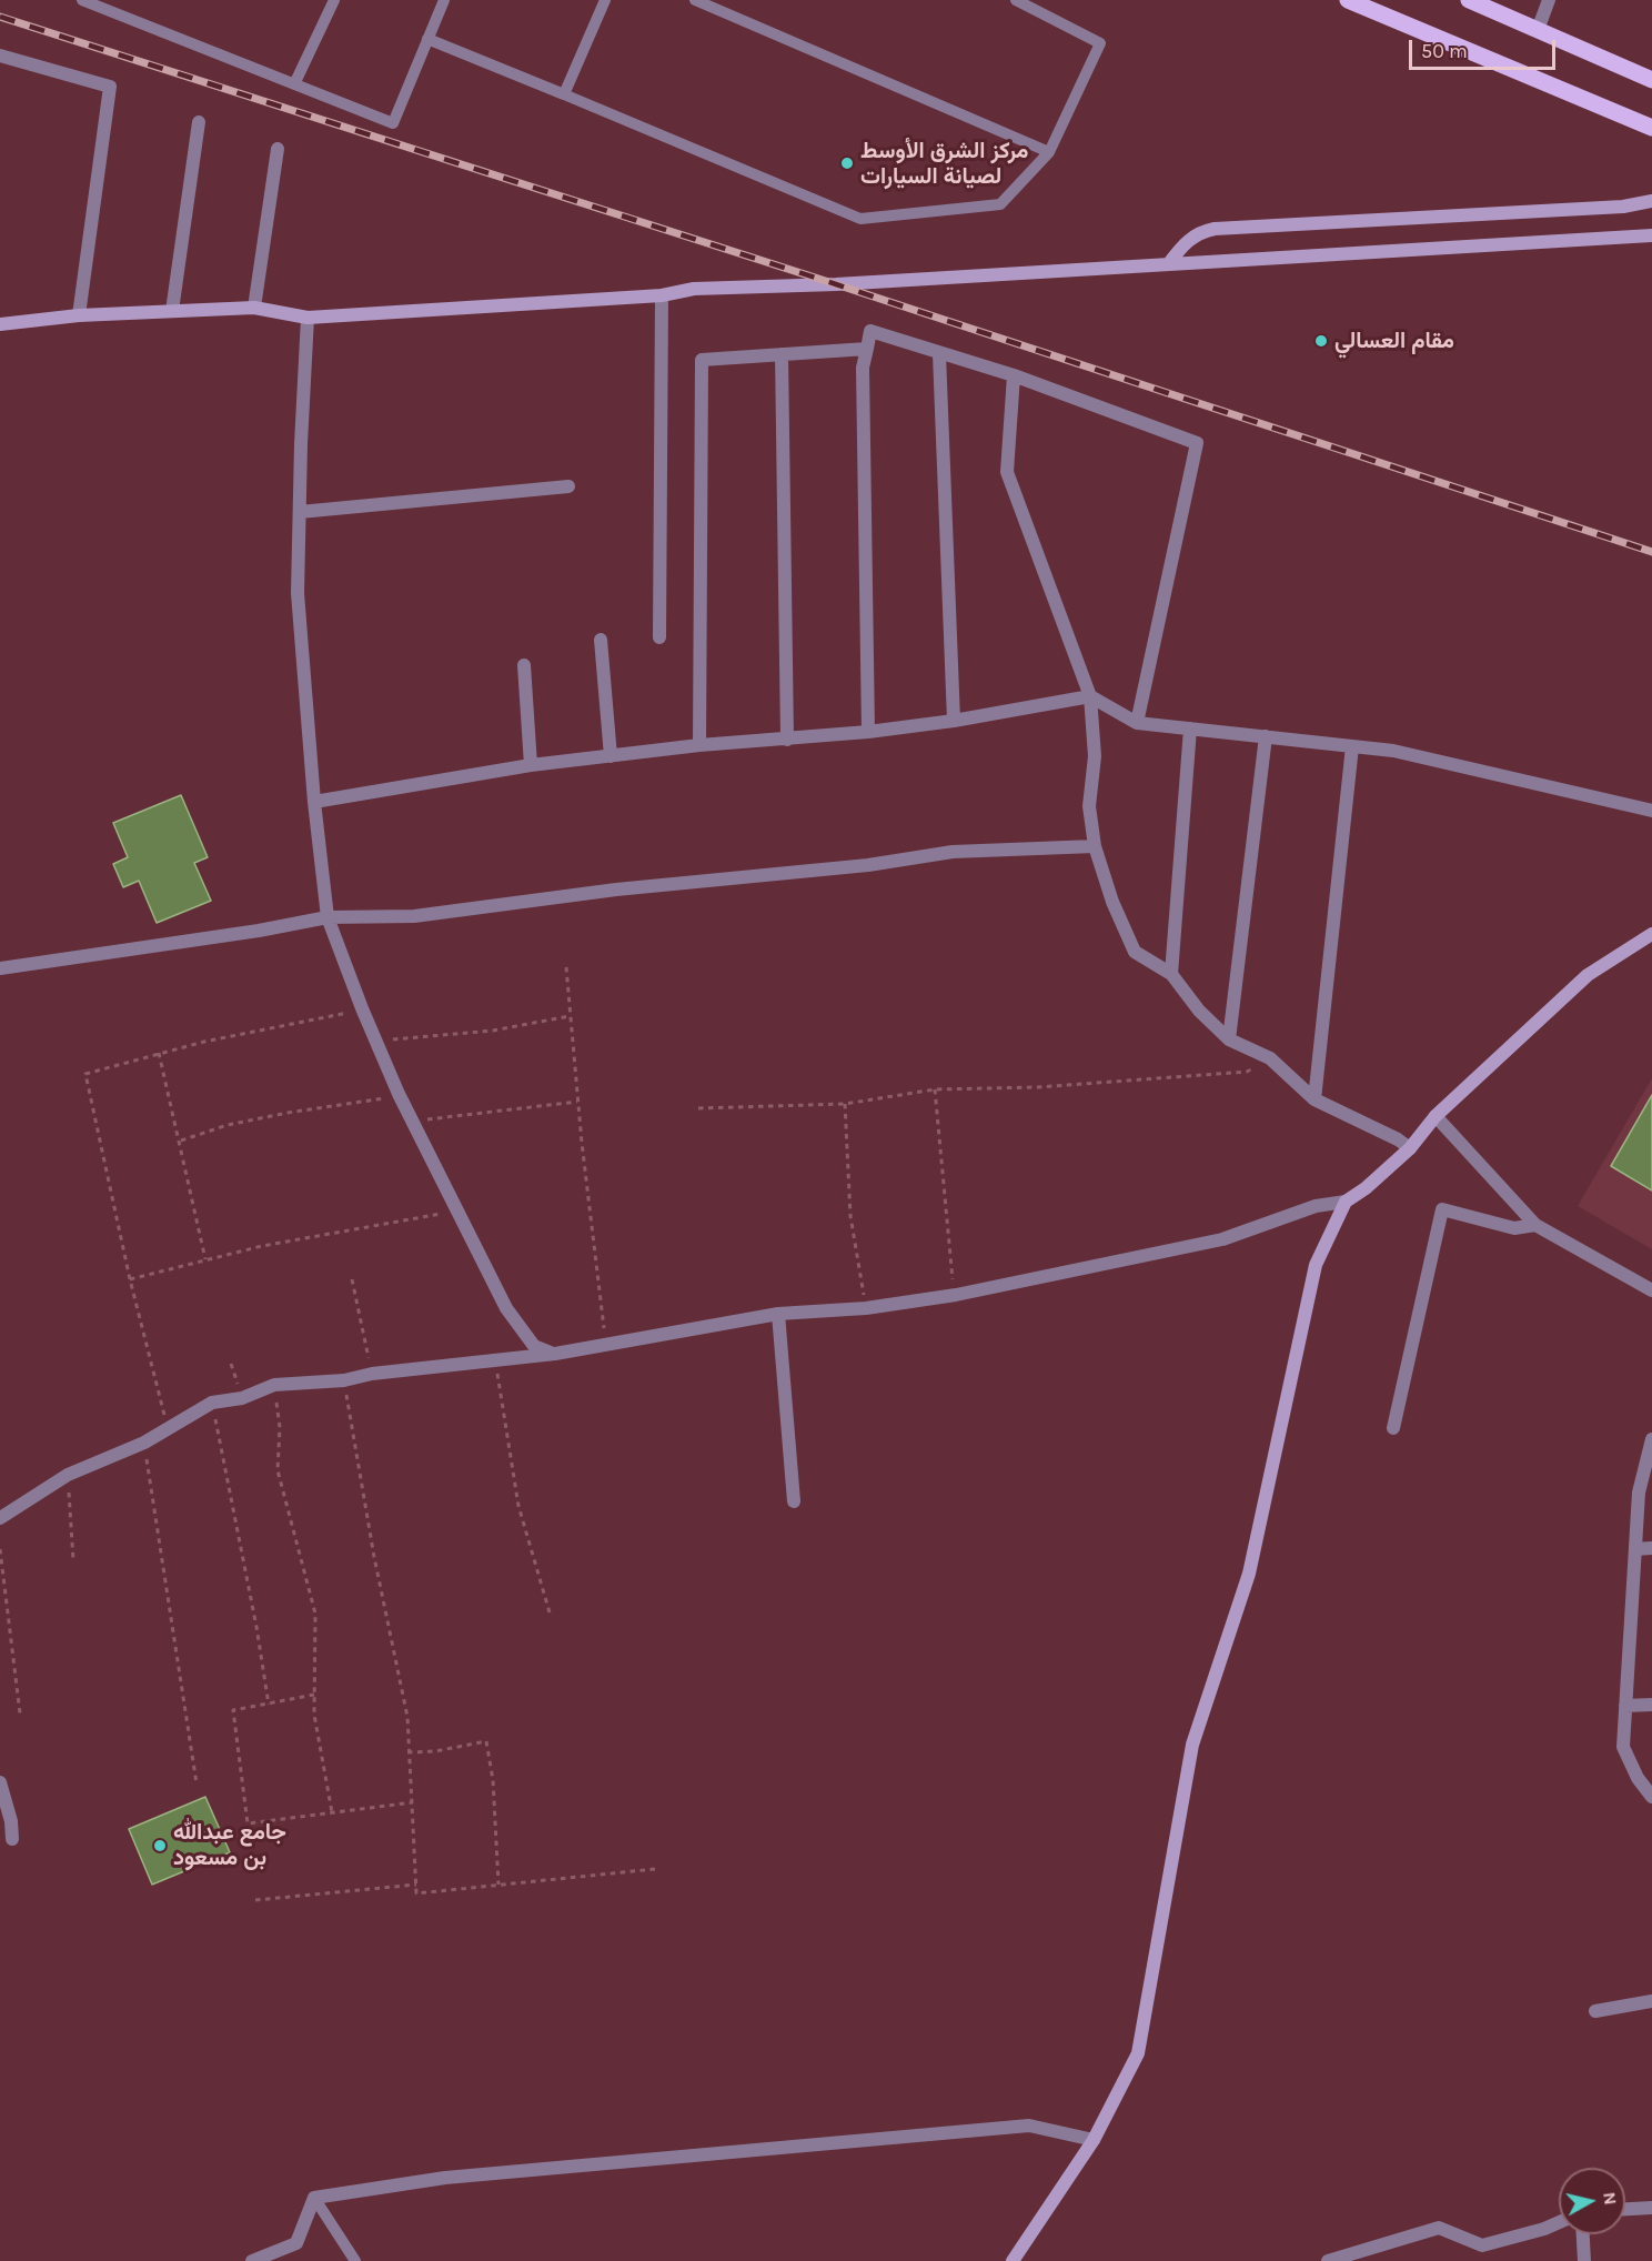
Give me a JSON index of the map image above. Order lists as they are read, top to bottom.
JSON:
{
  "places": ["مركز الشرق الأوسط لصيانة السيارات", "مقام العسالي", "جامع عبدالله بن مسعود"],
  "scale_bar": "50 m",
  "north": "right"
}
